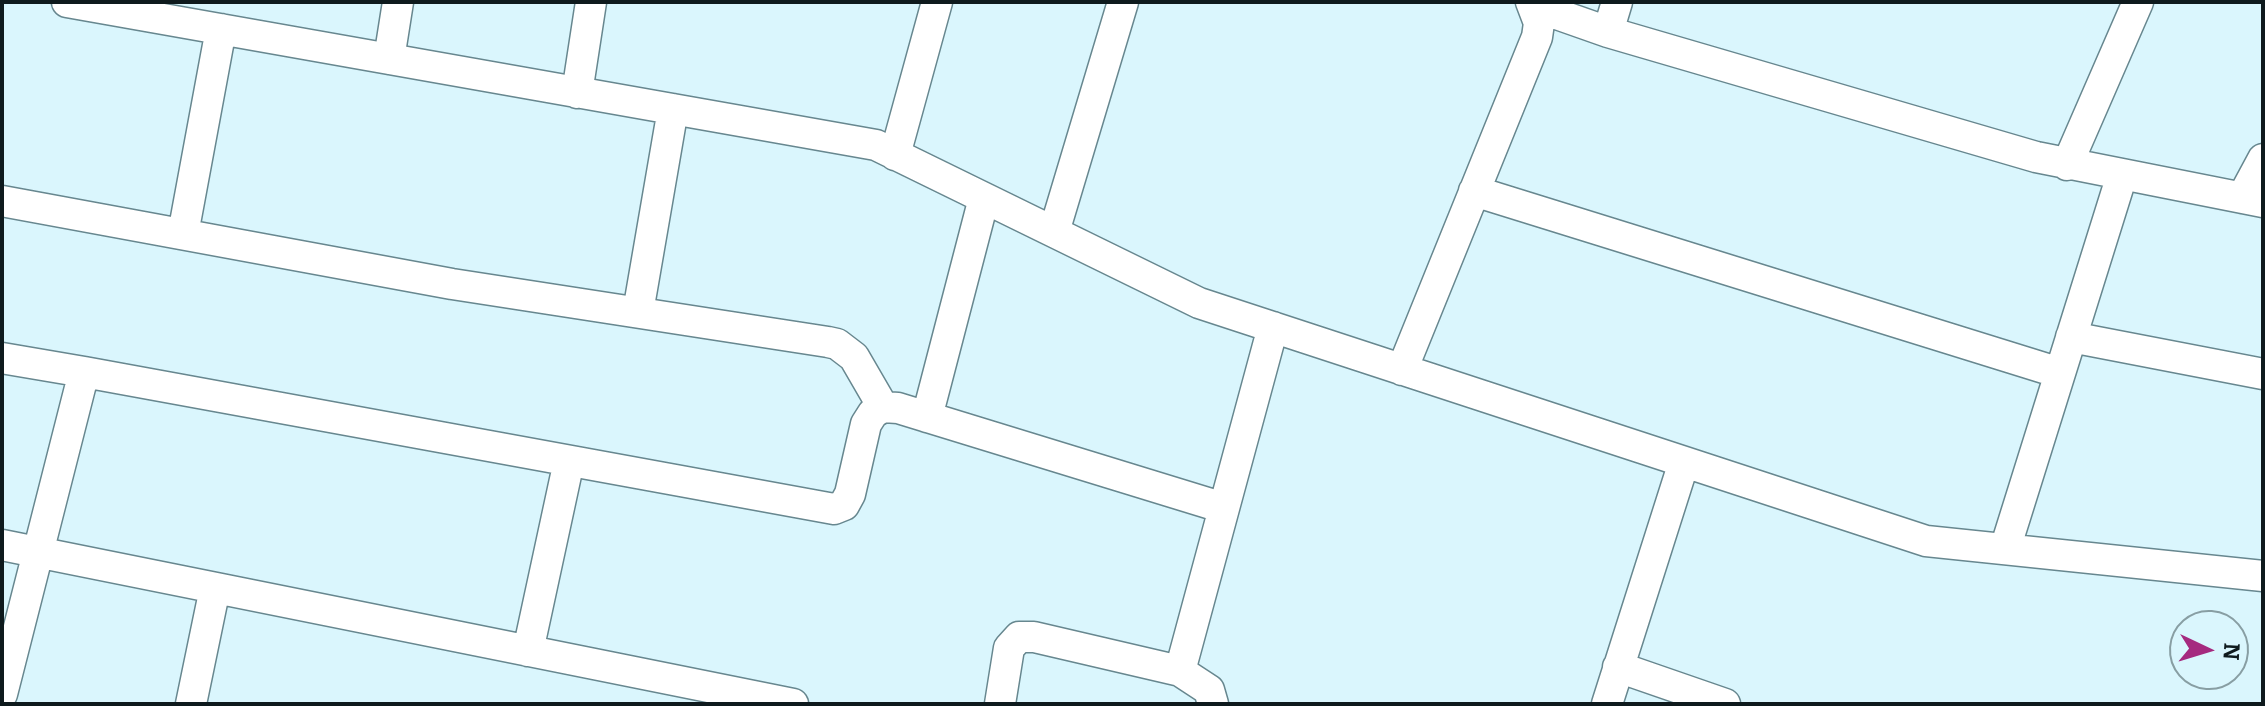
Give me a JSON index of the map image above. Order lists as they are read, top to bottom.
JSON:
{
  "north": "right"
}
